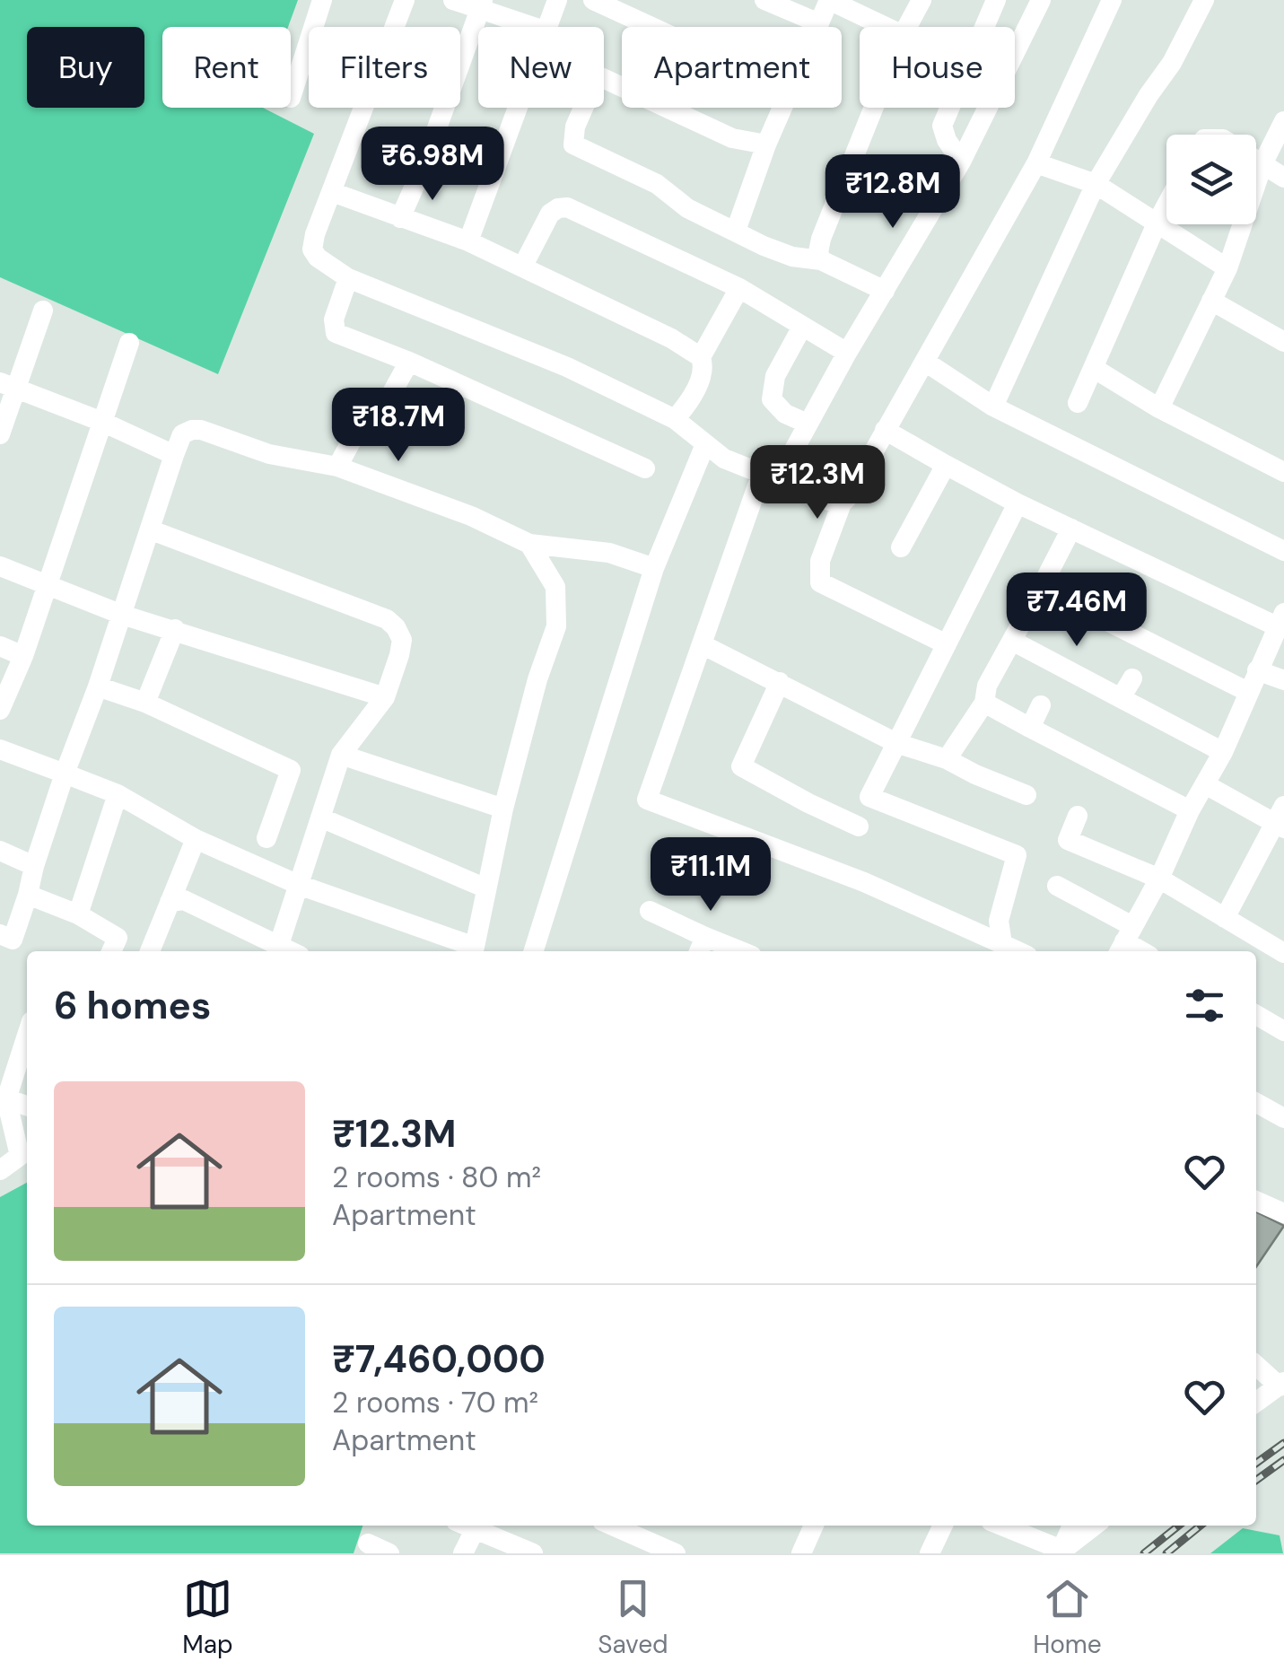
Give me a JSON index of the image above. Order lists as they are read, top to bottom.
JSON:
{
  "page": {
    "chip": [
      "Buy",
      "Rent",
      "Filters",
      "New",
      "Apartment",
      "House"
    ],
    "price": [
      "₹6.98M",
      "₹12.8M",
      "₹18.7M",
      "₹12.3M",
      "₹7.46M",
      "₹11.1M"
    ],
    "heading": "6 homes",
    "list": [
      {
        "name": "₹12.3M",
        "note": "2 rooms · 80 m² · Apartment"
      },
      {
        "name": "₹7,460,000",
        "note": "2 rooms · 70 m² · Apartment"
      }
    ],
    "tabs": ["Map", "Saved", "Home"]
  }
}
